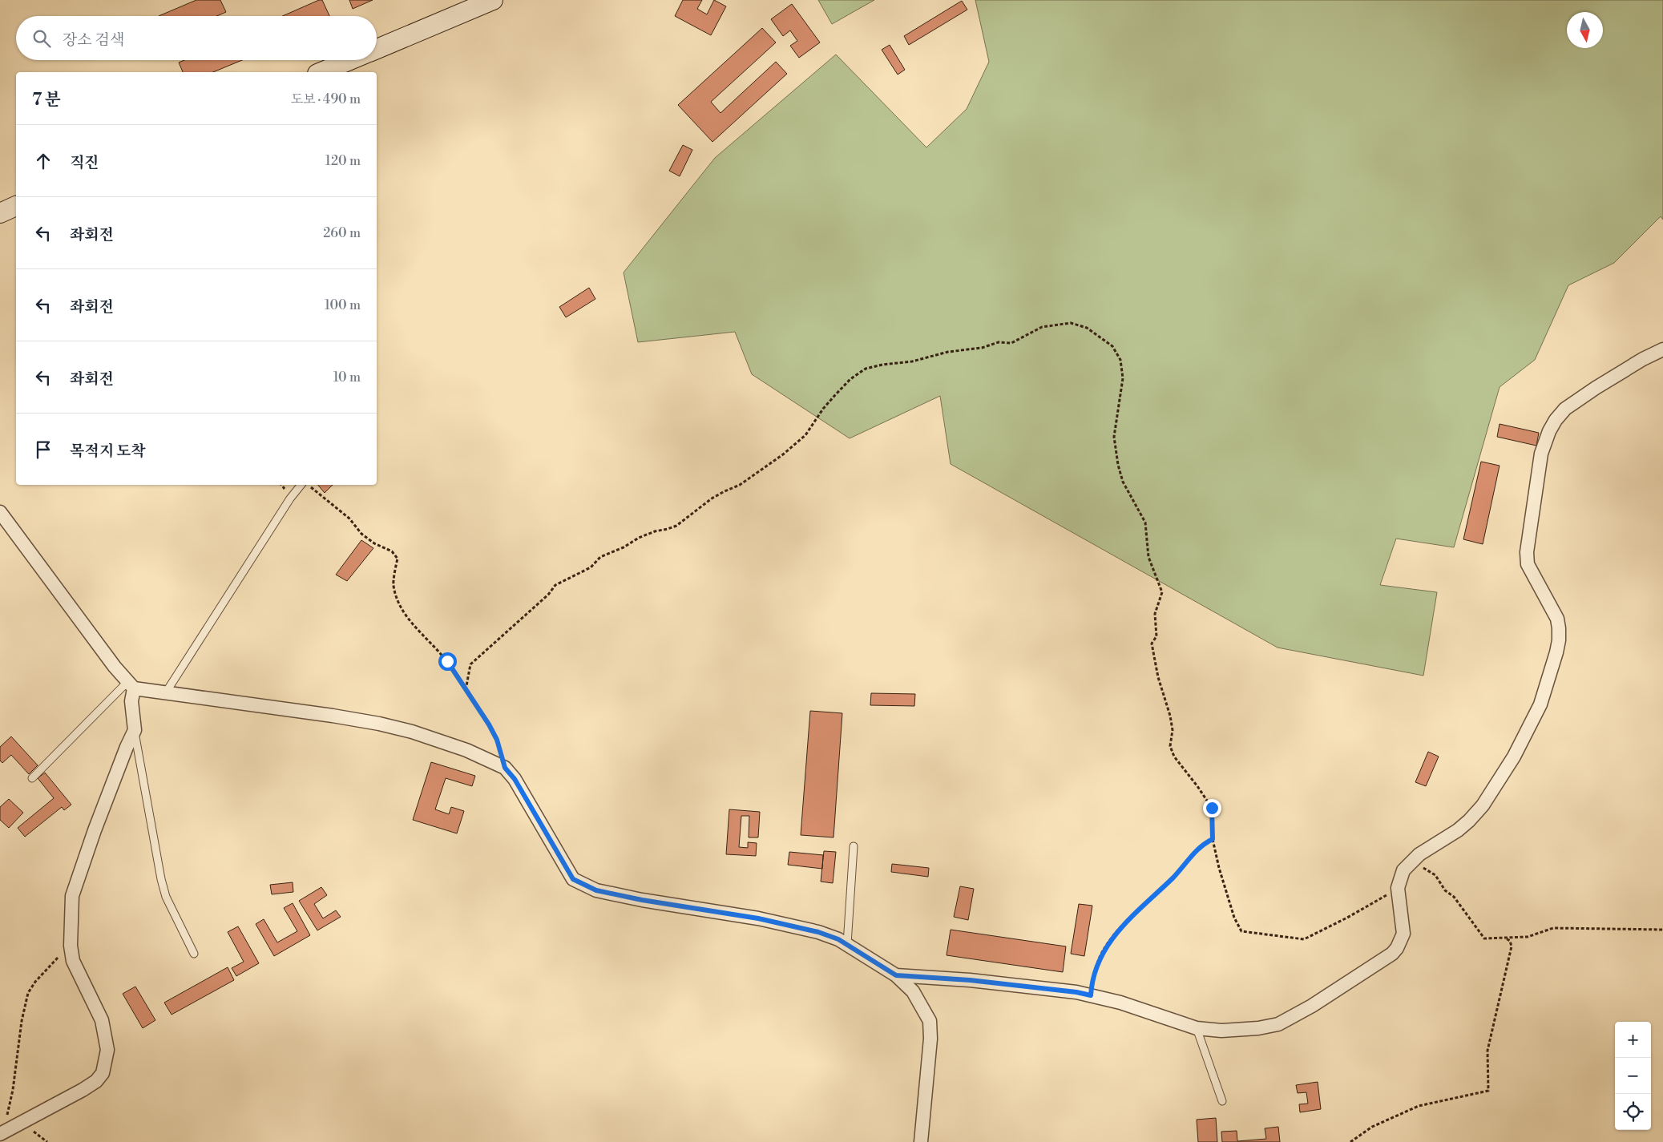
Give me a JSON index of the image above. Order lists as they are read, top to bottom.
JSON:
{
  "north": "bottom",
  "page": {
    "search": "장소 검색",
    "heading": ["7 분", "도보 · 490 m"],
    "list": [
      ["직진", "120 m"],
      ["좌회전", "260 m"],
      ["좌회전", "100 m"],
      ["좌회전", "10 m"],
      "목적지 도착"
    ],
    "map_buttons": ["+", "−"]
  }
}
